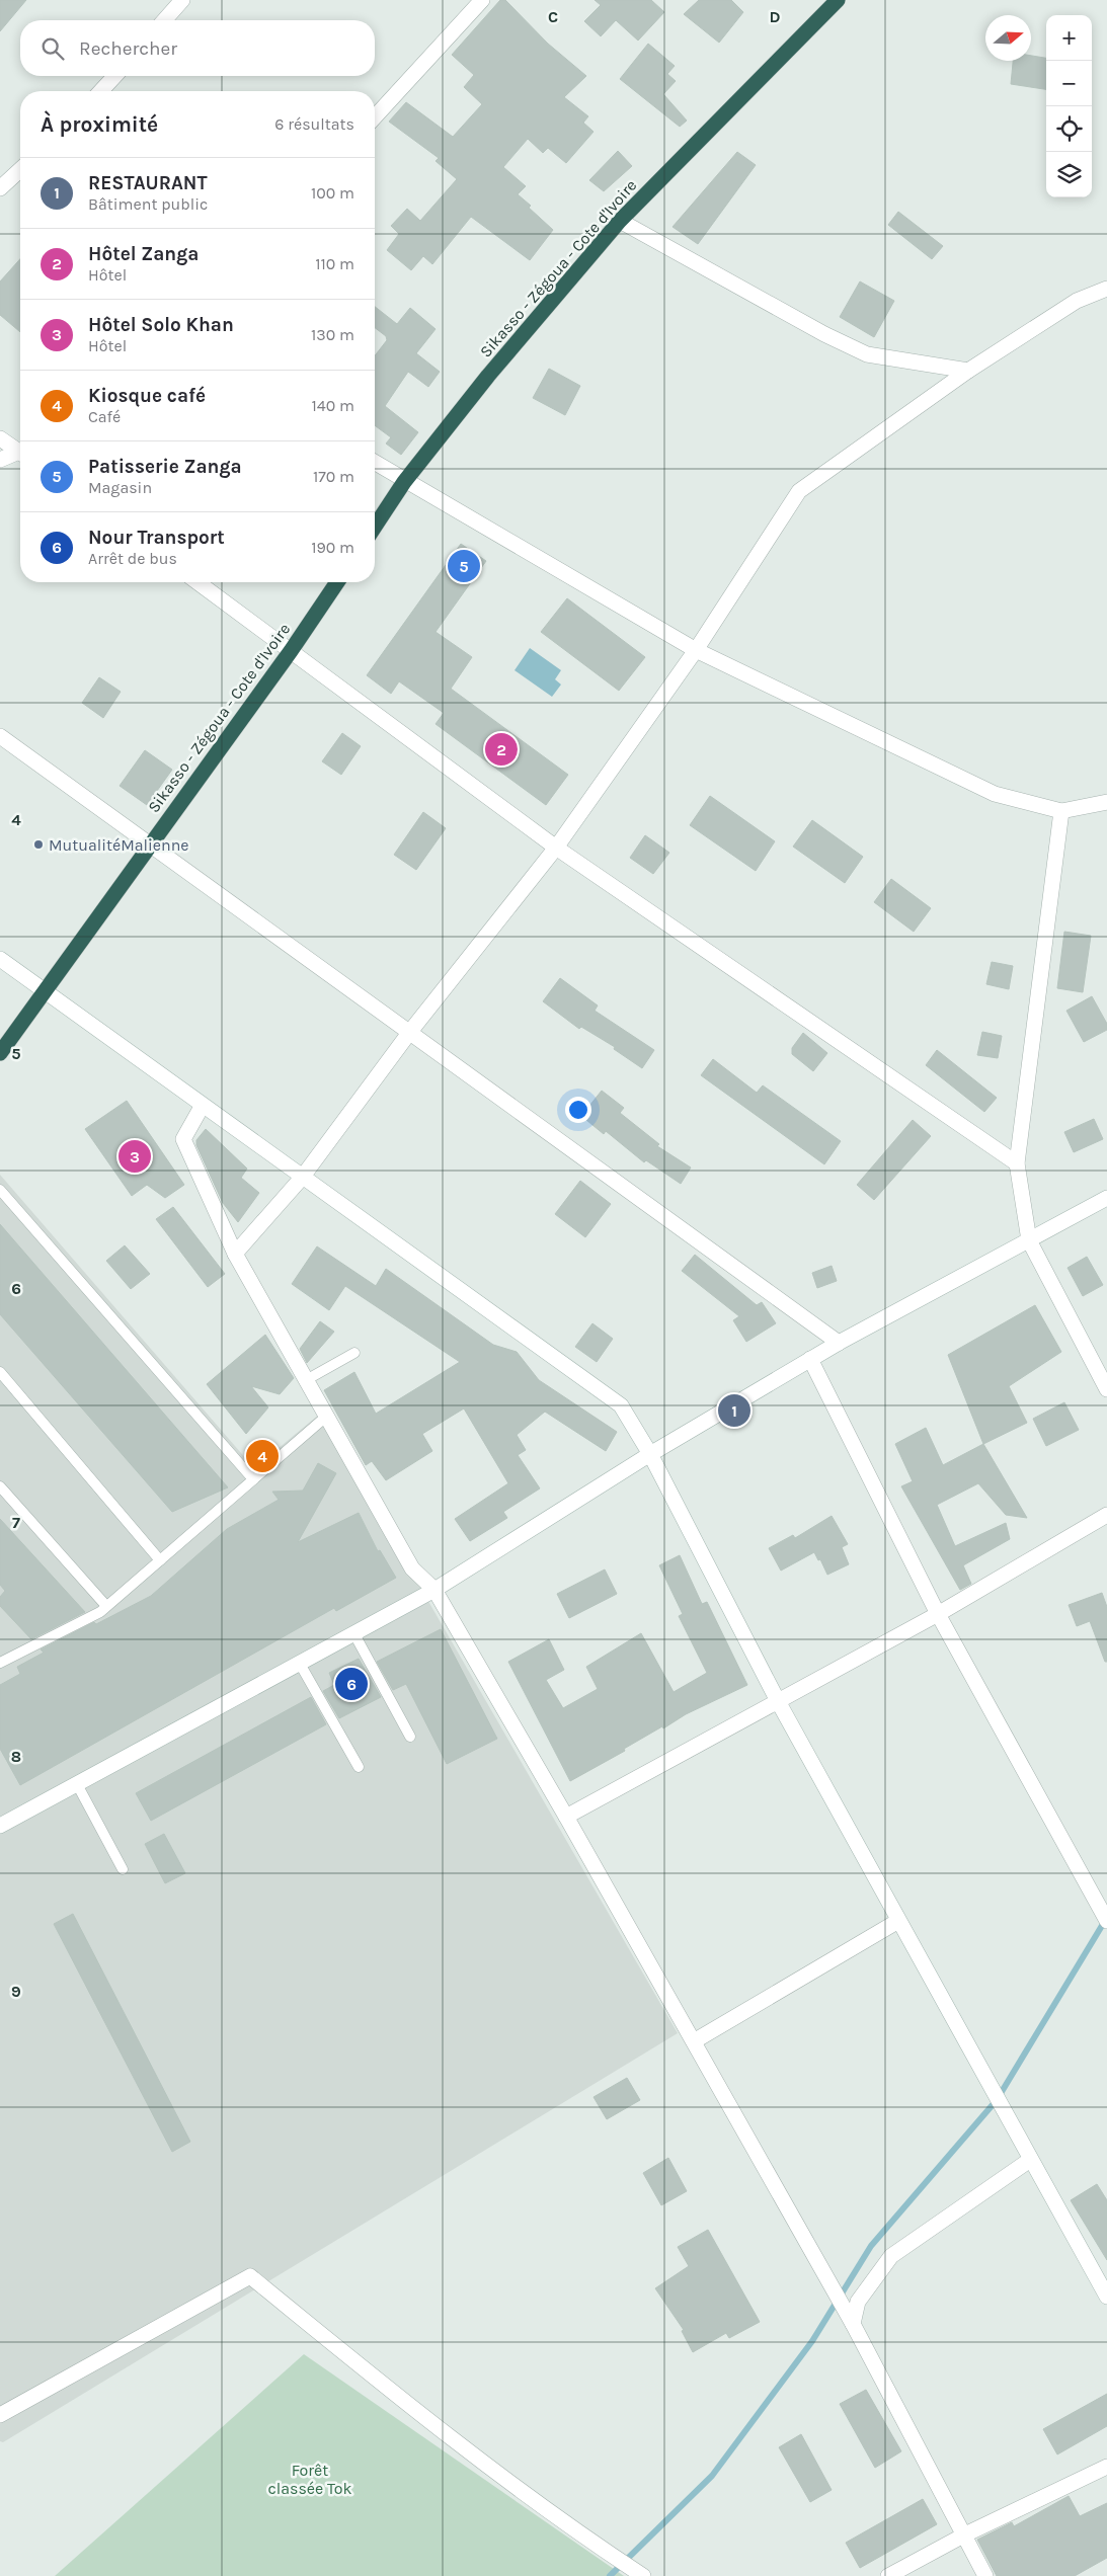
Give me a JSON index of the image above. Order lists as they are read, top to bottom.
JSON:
{
  "streets": {
    "highway": ["Sikasso - Zégoua - Cote d'Ivoire"]
  },
  "parks": ["Forêt classée Tok"],
  "places": ["MutualitéMalienne"],
  "north": "right",
  "page": {
    "map_buttons": ["+", "−"],
    "search": "Rechercher",
    "heading": ["À proximité", "6 résultats"],
    "list": [
      {
        "mark": "1",
        "name": "RESTAURANT",
        "note": "Bâtiment public",
        "value": "100 m"
      },
      {
        "mark": "2",
        "name": "Hôtel Zanga",
        "note": "Hôtel",
        "value": "110 m"
      },
      {
        "mark": "3",
        "name": "Hôtel Solo Khan",
        "note": "Hôtel",
        "value": "130 m"
      },
      {
        "mark": "4",
        "name": "Kiosque café",
        "note": "Café",
        "value": "140 m"
      },
      {
        "mark": "5",
        "name": "Patisserie Zanga",
        "note": "Magasin",
        "value": "170 m"
      },
      {
        "mark": "6",
        "name": "Nour Transport",
        "note": "Arrêt de bus",
        "value": "190 m"
      }
    ],
    "pins": [
      "5",
      "2",
      "3",
      "1",
      "4",
      "6"
    ]
  },
  "grid": {
    "columns": ["C", "D"],
    "rows": [
      "4",
      "5",
      "6",
      "7",
      "8",
      "9"
    ]
  }
}
